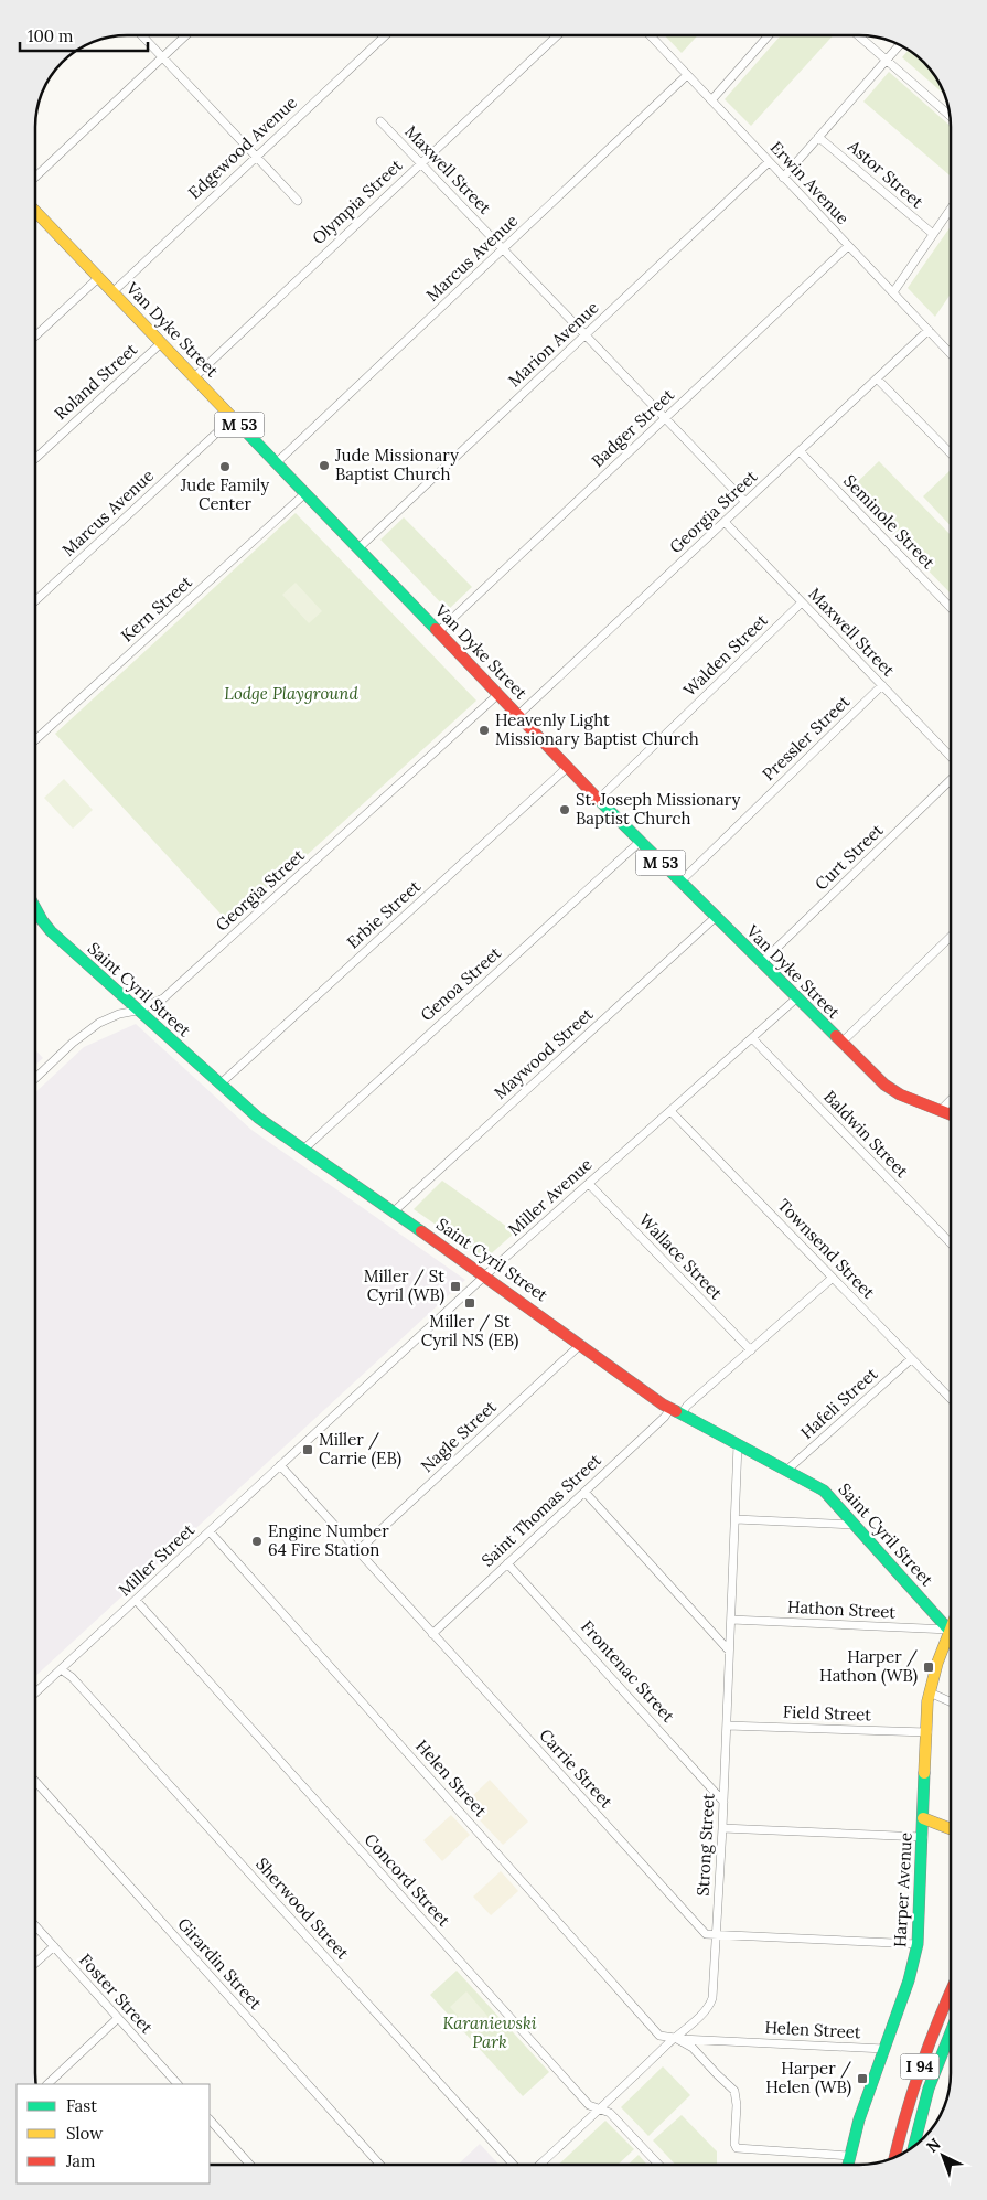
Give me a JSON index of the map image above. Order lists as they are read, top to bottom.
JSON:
{
  "streets": {
    "main road": [
      "Van Dyke Street",
      "M 53",
      "Saint Cyril Street",
      "Harper Avenue",
      "I 94"
    ],
    "street": [
      "Edgewood Avenue",
      "Maxwell Street",
      "Astor Street",
      "Erwin Avenue",
      "Olympia Street",
      "Marcus Avenue",
      "Marion Avenue",
      "Roland Street",
      "Badger Street",
      "Georgia Street",
      "Seminole Street",
      "Kern Street",
      "Walden Street",
      "Pressler Street",
      "Curt Street",
      "Erbie Street",
      "Genoa Street",
      "Maywood Street",
      "Baldwin Street",
      "Miller Avenue",
      "Townsend Street",
      "Wallace Street",
      "Hafeli Street",
      "Nagle Street",
      "Saint Thomas Street",
      "Miller Street",
      "Hathon Street",
      "Frontenac Street",
      "Field Street",
      "Carrie Street",
      "Helen Street",
      "Strong Street",
      "Concord Street",
      "Sherwood Street",
      "Girardin Street",
      "Foster Street"
    ]
  },
  "crossings": [
    ["Edgewood Avenue", "Van Dyke Street"],
    ["Maxwell Street", "Olympia Street"],
    ["Maxwell Street", "Marcus Avenue"],
    ["Maxwell Street", "Marion Avenue"],
    ["Maxwell Street", "Badger Street"],
    ["Maxwell Street", "Georgia Street"],
    ["Maxwell Street", "Walden Street"],
    ["Maxwell Street", "Pressler Street"],
    ["Erwin Avenue", "Marcus Avenue"],
    ["Erwin Avenue", "Marion Avenue"],
    ["Erwin Avenue", "Badger Street"],
    ["Erwin Avenue", "Georgia Street"],
    ["Olympia Street", "Van Dyke Street"],
    ["Marcus Avenue", "Van Dyke Street"],
    ["Van Dyke Street", "Marion Avenue"],
    ["Van Dyke Street", "Roland Street"],
    ["Van Dyke Street", "Badger Street"],
    ["Van Dyke Street", "Georgia Street"],
    ["Van Dyke Street", "Kern Street"],
    ["Van Dyke Street", "Walden Street"],
    ["Van Dyke Street", "Pressler Street"],
    ["Van Dyke Street", "Curt Street"],
    ["Van Dyke Street", "Erbie Street"],
    ["Van Dyke Street", "Genoa Street"],
    ["Van Dyke Street", "Maywood Street"],
    ["Van Dyke Street", "Miller Avenue"],
    ["Georgia Street", "Seminole Street"],
    ["Georgia Street", "Saint Cyril Street"],
    ["Erbie Street", "Saint Cyril Street"],
    ["Genoa Street", "Saint Cyril Street"],
    ["Saint Cyril Street", "Maywood Street"],
    ["Saint Cyril Street", "Miller Avenue"],
    ["Saint Cyril Street", "Hafeli Street"],
    ["Saint Cyril Street", "Nagle Street"],
    ["Saint Cyril Street", "Saint Thomas Street"],
    ["Saint Cyril Street", "Hathon Street"],
    ["Saint Cyril Street", "Strong Street"],
    ["Saint Cyril Street", "Harper Avenue"],
    ["Baldwin Street", "Miller Avenue"],
    ["Miller Avenue", "Townsend Street"],
    ["Miller Avenue", "Wallace Street"],
    ["Miller Avenue", "Miller Street"],
    ["Townsend Street", "Hafeli Street"],
    ["Nagle Street", "Carrie Street"],
    ["Saint Thomas Street", "Frontenac Street"],
    ["Saint Thomas Street", "Carrie Street"],
    ["Miller Street", "Carrie Street"],
    ["Miller Street", "Helen Street"],
    ["Miller Street", "Concord Street"],
    ["Miller Street", "Sherwood Street"],
    ["Hathon Street", "Strong Street"],
    ["Hathon Street", "Harper Avenue"],
    ["Frontenac Street", "Strong Street"],
    ["Field Street", "Strong Street"],
    ["Field Street", "Harper Avenue"],
    ["Carrie Street", "Strong Street"],
    ["Helen Street", "Strong Street"],
    ["Helen Street", "Harper Avenue"],
    ["Strong Street", "Concord Street"]
  ],
  "parks": ["Lodge Playground", "Karaniewski Park"],
  "places": {
    "other": [
      "Jude Missionary Baptist Church",
      "Jude Family Center",
      "Heavenly Light Missionary Baptist Church",
      "St. Joseph Missionary Baptist Church",
      "Engine Number 64 Fire Station"
    ],
    "transit": [
      "Miller / St Cyril (WB)",
      "Miller / St Cyril NS (EB)",
      "Miller / Carrie (EB)",
      "Harper / Hathon (WB)",
      "Harper / Helen (WB)"
    ]
  },
  "legend": ["Fast", "Slow", "Jam"],
  "scale_bar": "100 m",
  "north": "top left"
}
